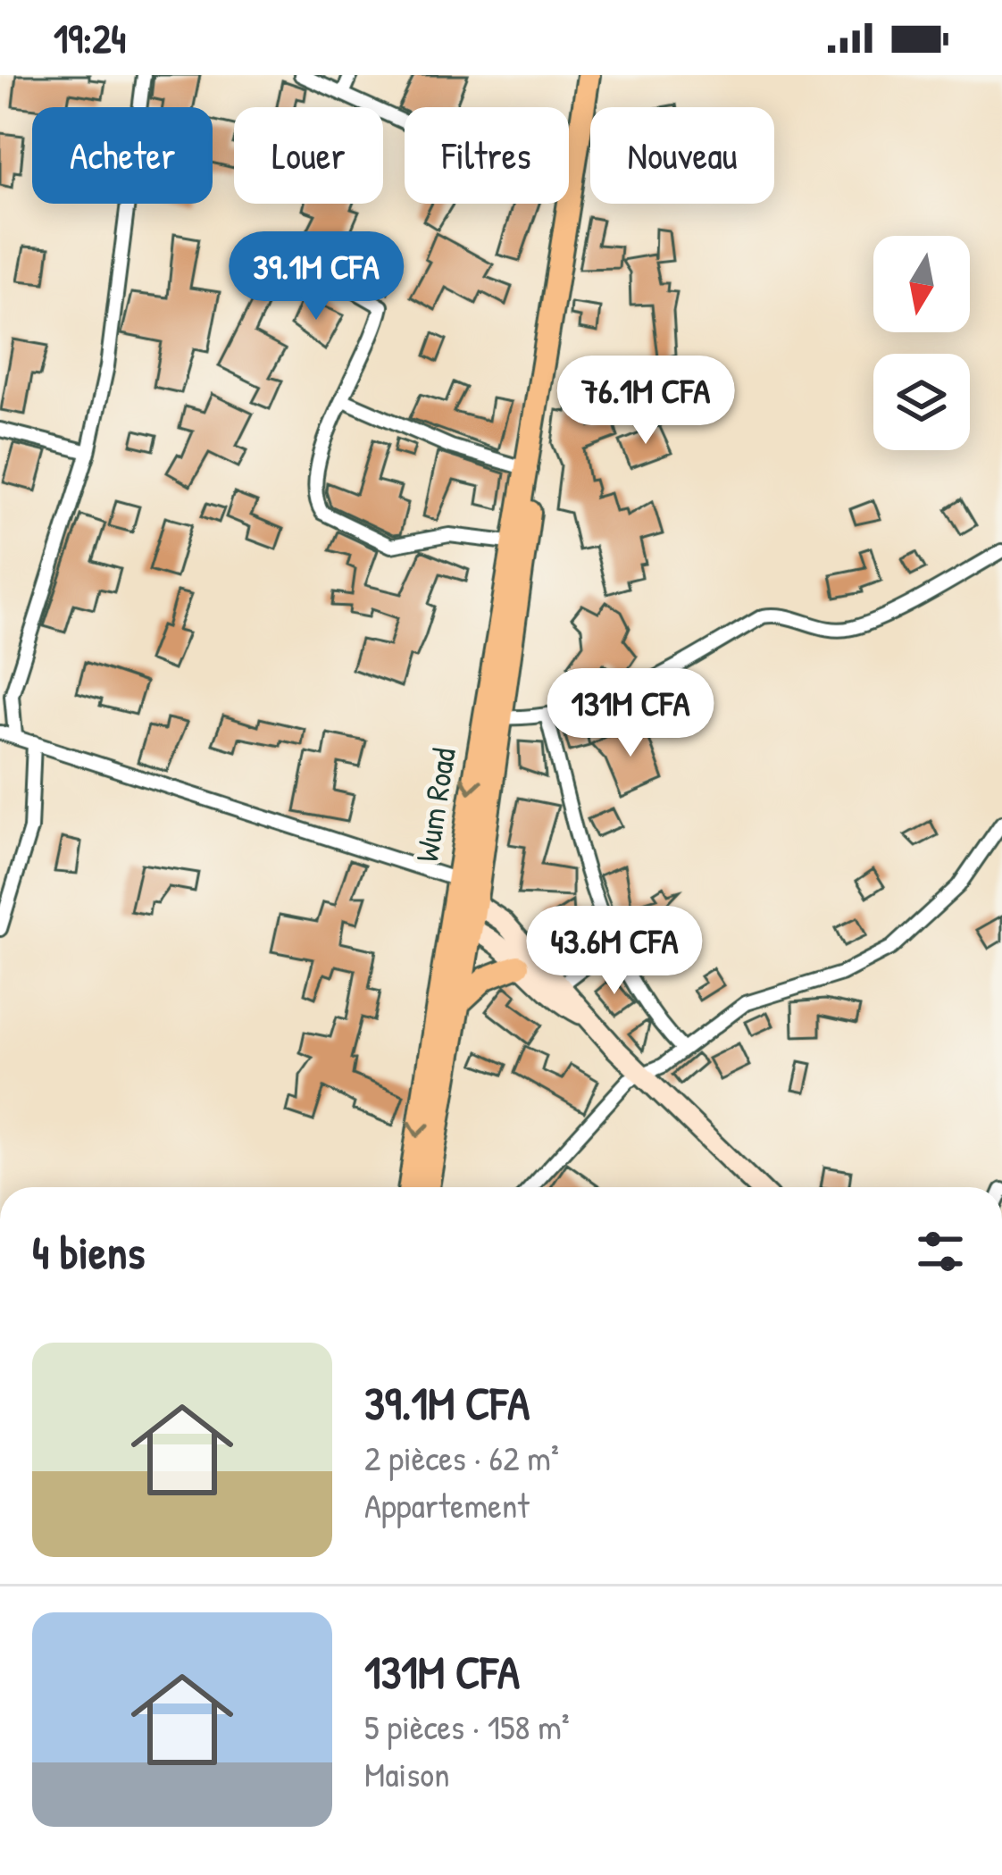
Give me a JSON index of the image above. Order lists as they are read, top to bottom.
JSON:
{
  "streets": {
    "highway": ["Wum Road"]
  },
  "north": "bottom",
  "page": {
    "status": "19:24",
    "chip": [
      "Acheter",
      "Louer",
      "Filtres",
      "Nouveau"
    ],
    "price": [
      "39.1M CFA",
      "76.1M CFA",
      "131M CFA",
      "43.6M CFA"
    ],
    "heading": "4 biens",
    "list": [
      {
        "name": "39.1M CFA",
        "note": "2 pièces · 62 m² · Appartement"
      },
      {
        "name": "131M CFA",
        "note": "5 pièces · 158 m² · Maison"
      }
    ]
  }
}
